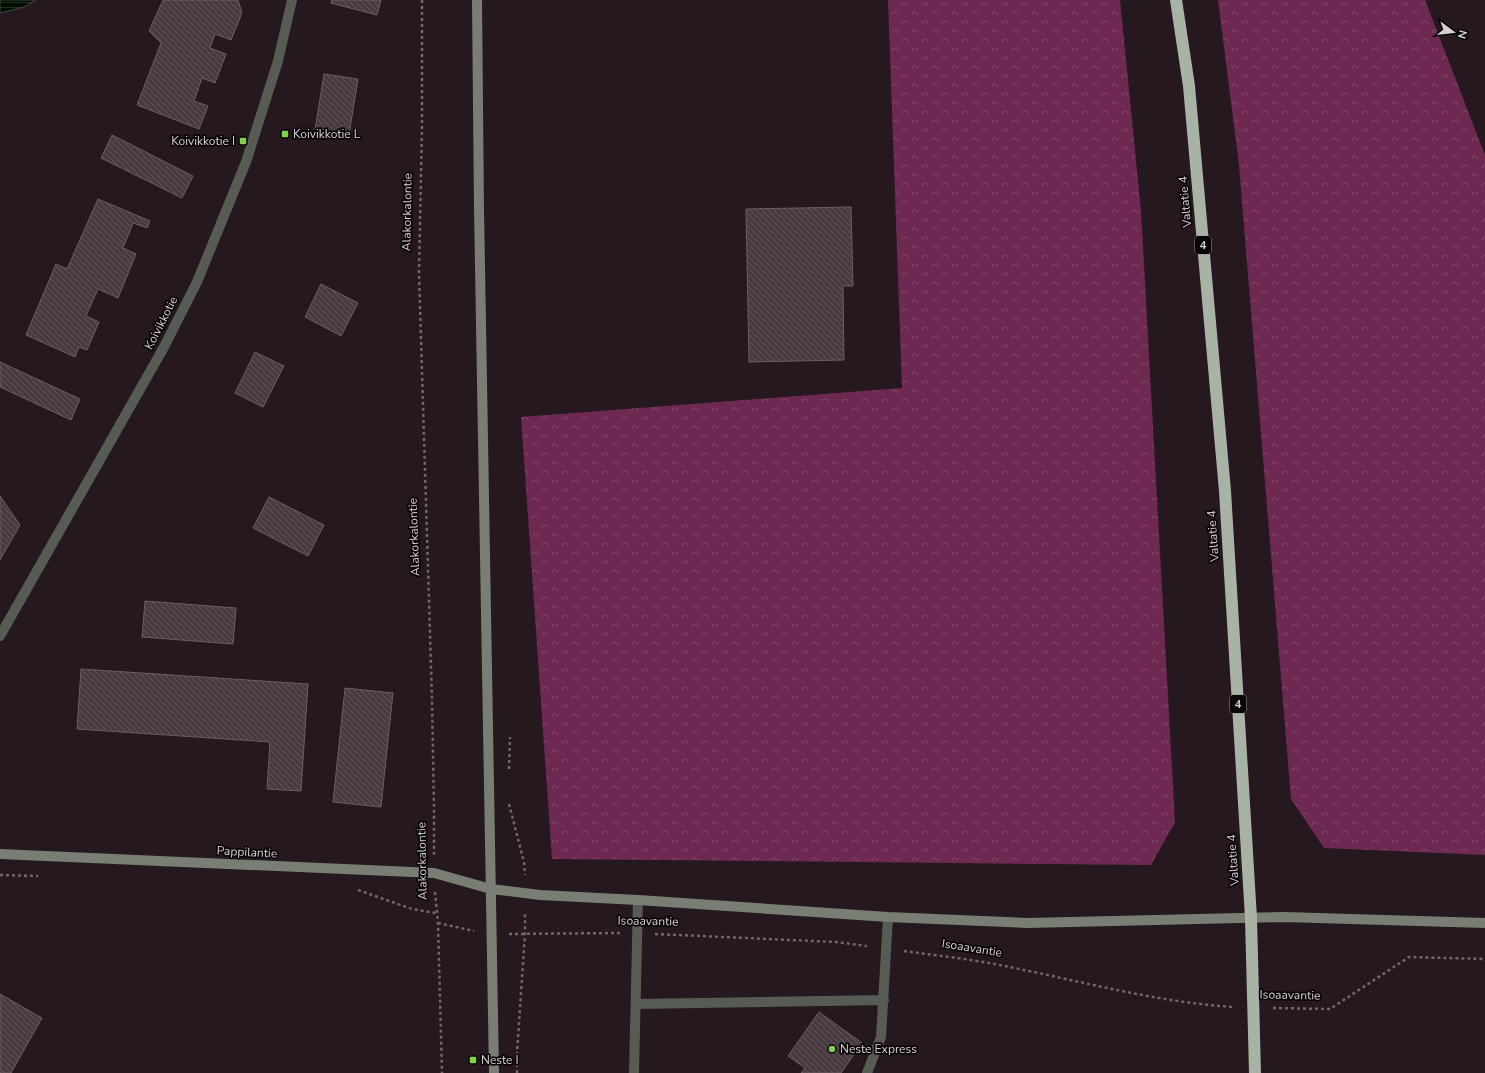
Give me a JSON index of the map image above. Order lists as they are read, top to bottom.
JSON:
{
  "streets": {
    "highway": ["Valtatie 4", "4"],
    "street": ["Koivikkotie", "Pappilantie", "Isoaavantie"],
    "path": ["Alakorkalontie"]
  },
  "crossings": [
    ["Valtatie 4", "Isoaavantie"],
    ["Alakorkalontie", "Pappilantie"],
    ["Alakorkalontie", "Isoaavantie"],
    ["Pappilantie", "Isoaavantie"]
  ],
  "places": {
    "transit": ["Koivikkotie L", "Koivikkotie I", "Neste I"],
    "other": ["Neste Express"]
  },
  "north": "right"
}
